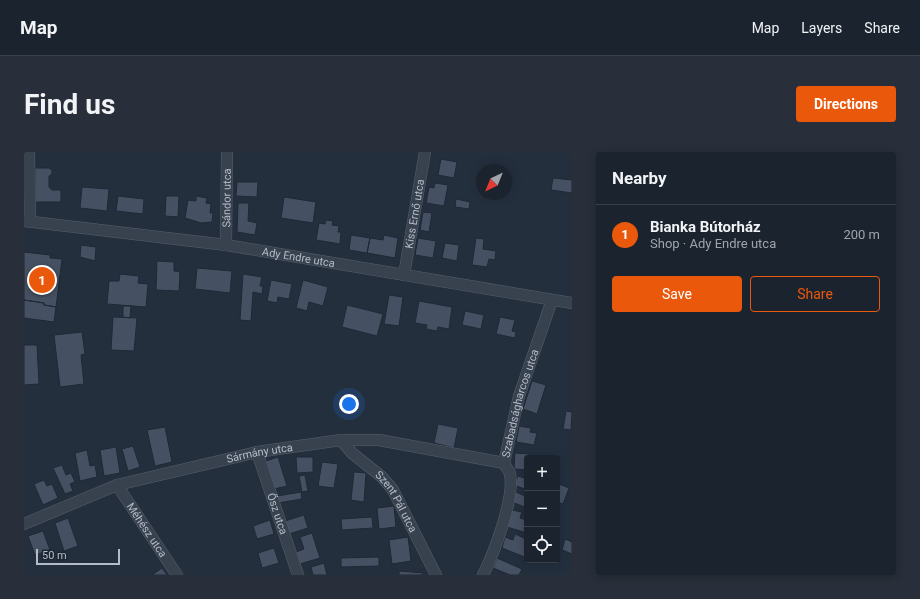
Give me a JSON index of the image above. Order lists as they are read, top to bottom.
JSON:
{
  "streets": {
    "street": [
      "Sándor utca",
      "Kiss Ernő utca",
      "Ady Endre utca",
      "Szabadságharcos utca",
      "Sármány utca",
      "Szent Pál utca",
      "Ősz utca",
      "Méhész utca"
    ]
  },
  "crossings": [
    ["Sándor utca", "Ady Endre utca"],
    ["Kiss Ernő utca", "Ady Endre utca"],
    ["Ady Endre utca", "Szabadságharcos utca"],
    ["Szabadságharcos utca", "Sármány utca"],
    ["Sármány utca", "Szent Pál utca"],
    ["Sármány utca", "Ősz utca"],
    ["Sármány utca", "Méhész utca"]
  ],
  "scale_bar": "50 m",
  "north": "bottom left",
  "page": {
    "header": "Map",
    "nav": ["Map", "Layers", "Share"],
    "buttons": [
      "Directions",
      ["Save", "Share"]
    ],
    "title": "Find us",
    "heading": "Nearby",
    "list": [
      {
        "mark": "1",
        "name": "Bianka Bútorház",
        "note": "Shop · Ady Endre utca",
        "value": "200 m"
      }
    ],
    "pins": "1",
    "map_buttons": ["+", "−"],
    "scale": "50 m"
  }
}
